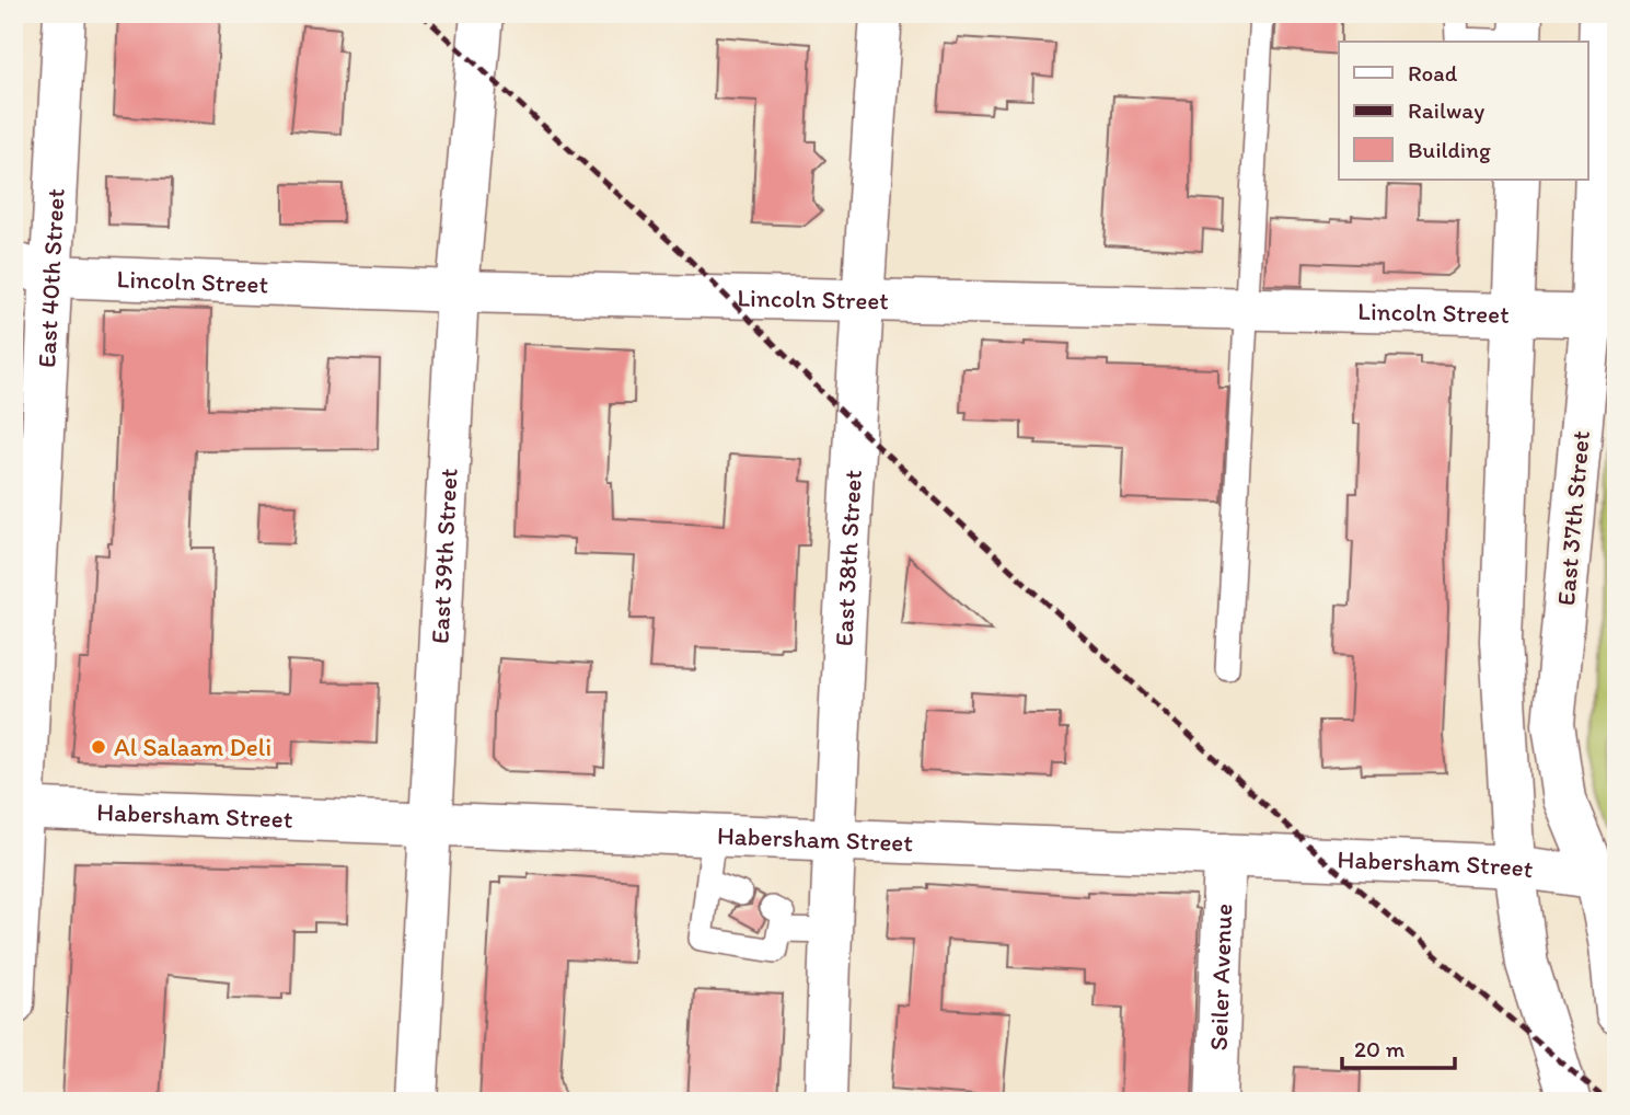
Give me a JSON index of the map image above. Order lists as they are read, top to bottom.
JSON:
{
  "streets": {
    "street": [
      "East 40th Street",
      "Lincoln Street",
      "East 37th Street",
      "East 39th Street",
      "East 38th Street",
      "Habersham Street",
      "Seiler Avenue"
    ]
  },
  "crossings": [
    ["East 40th Street", "Lincoln Street"],
    ["East 40th Street", "Habersham Street"],
    ["Lincoln Street", "East 37th Street"],
    ["Lincoln Street", "East 39th Street"],
    ["Lincoln Street", "East 38th Street"],
    ["East 37th Street", "Habersham Street"],
    ["East 39th Street", "Habersham Street"],
    ["East 38th Street", "Habersham Street"],
    ["Habersham Street", "Seiler Avenue"]
  ],
  "places": ["Al Salaam Deli"],
  "legend": ["Road", "Railway", "Building"],
  "scale_bar": "20 m"
}
